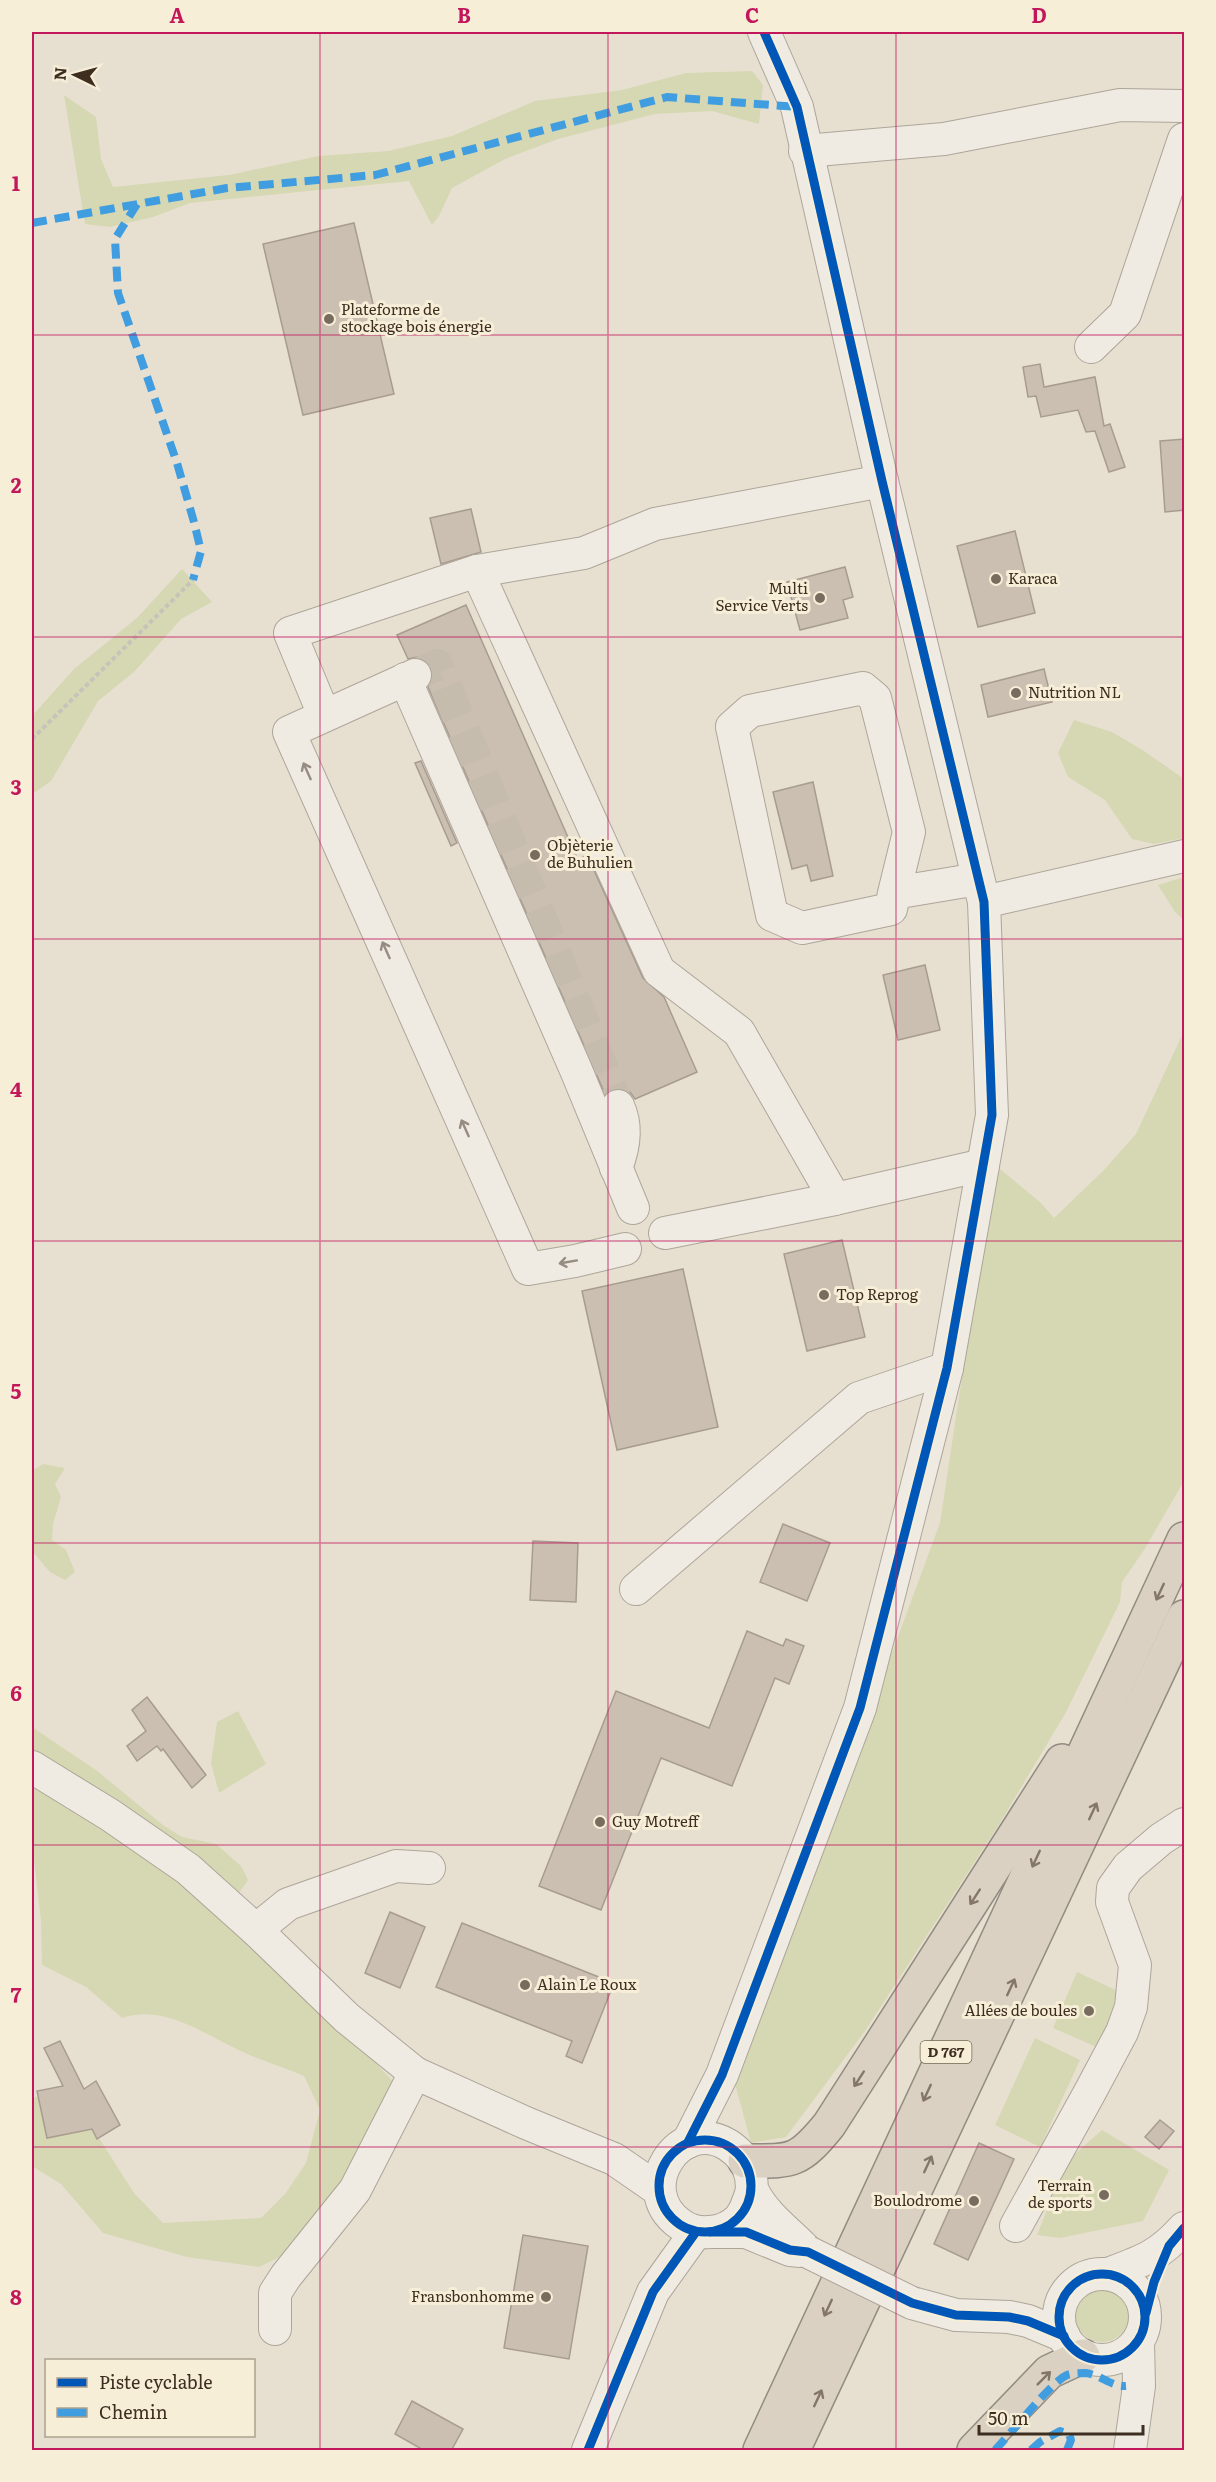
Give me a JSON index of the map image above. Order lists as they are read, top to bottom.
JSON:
{
  "streets": {
    "highway": ["D 767"]
  },
  "places": [
    "Plateforme de stockage bois énergie",
    "Karaca",
    "Multi Service Verts",
    "Nutrition NL",
    "Objèterie de Buhulien",
    "Top Reprog",
    "Guy Motreff",
    "Alain Le Roux",
    "Allées de boules",
    "Terrain de sports",
    "Boulodrome",
    "Fransbonhomme"
  ],
  "legend": ["Piste cyclable", "Chemin"],
  "scale_bar": "50 m",
  "north": "left",
  "grid": {
    "columns": [
      "A",
      "B",
      "C",
      "D"
    ],
    "rows": [
      "1",
      "2",
      "3",
      "4",
      "5",
      "6",
      "7",
      "8"
    ]
  }
}
